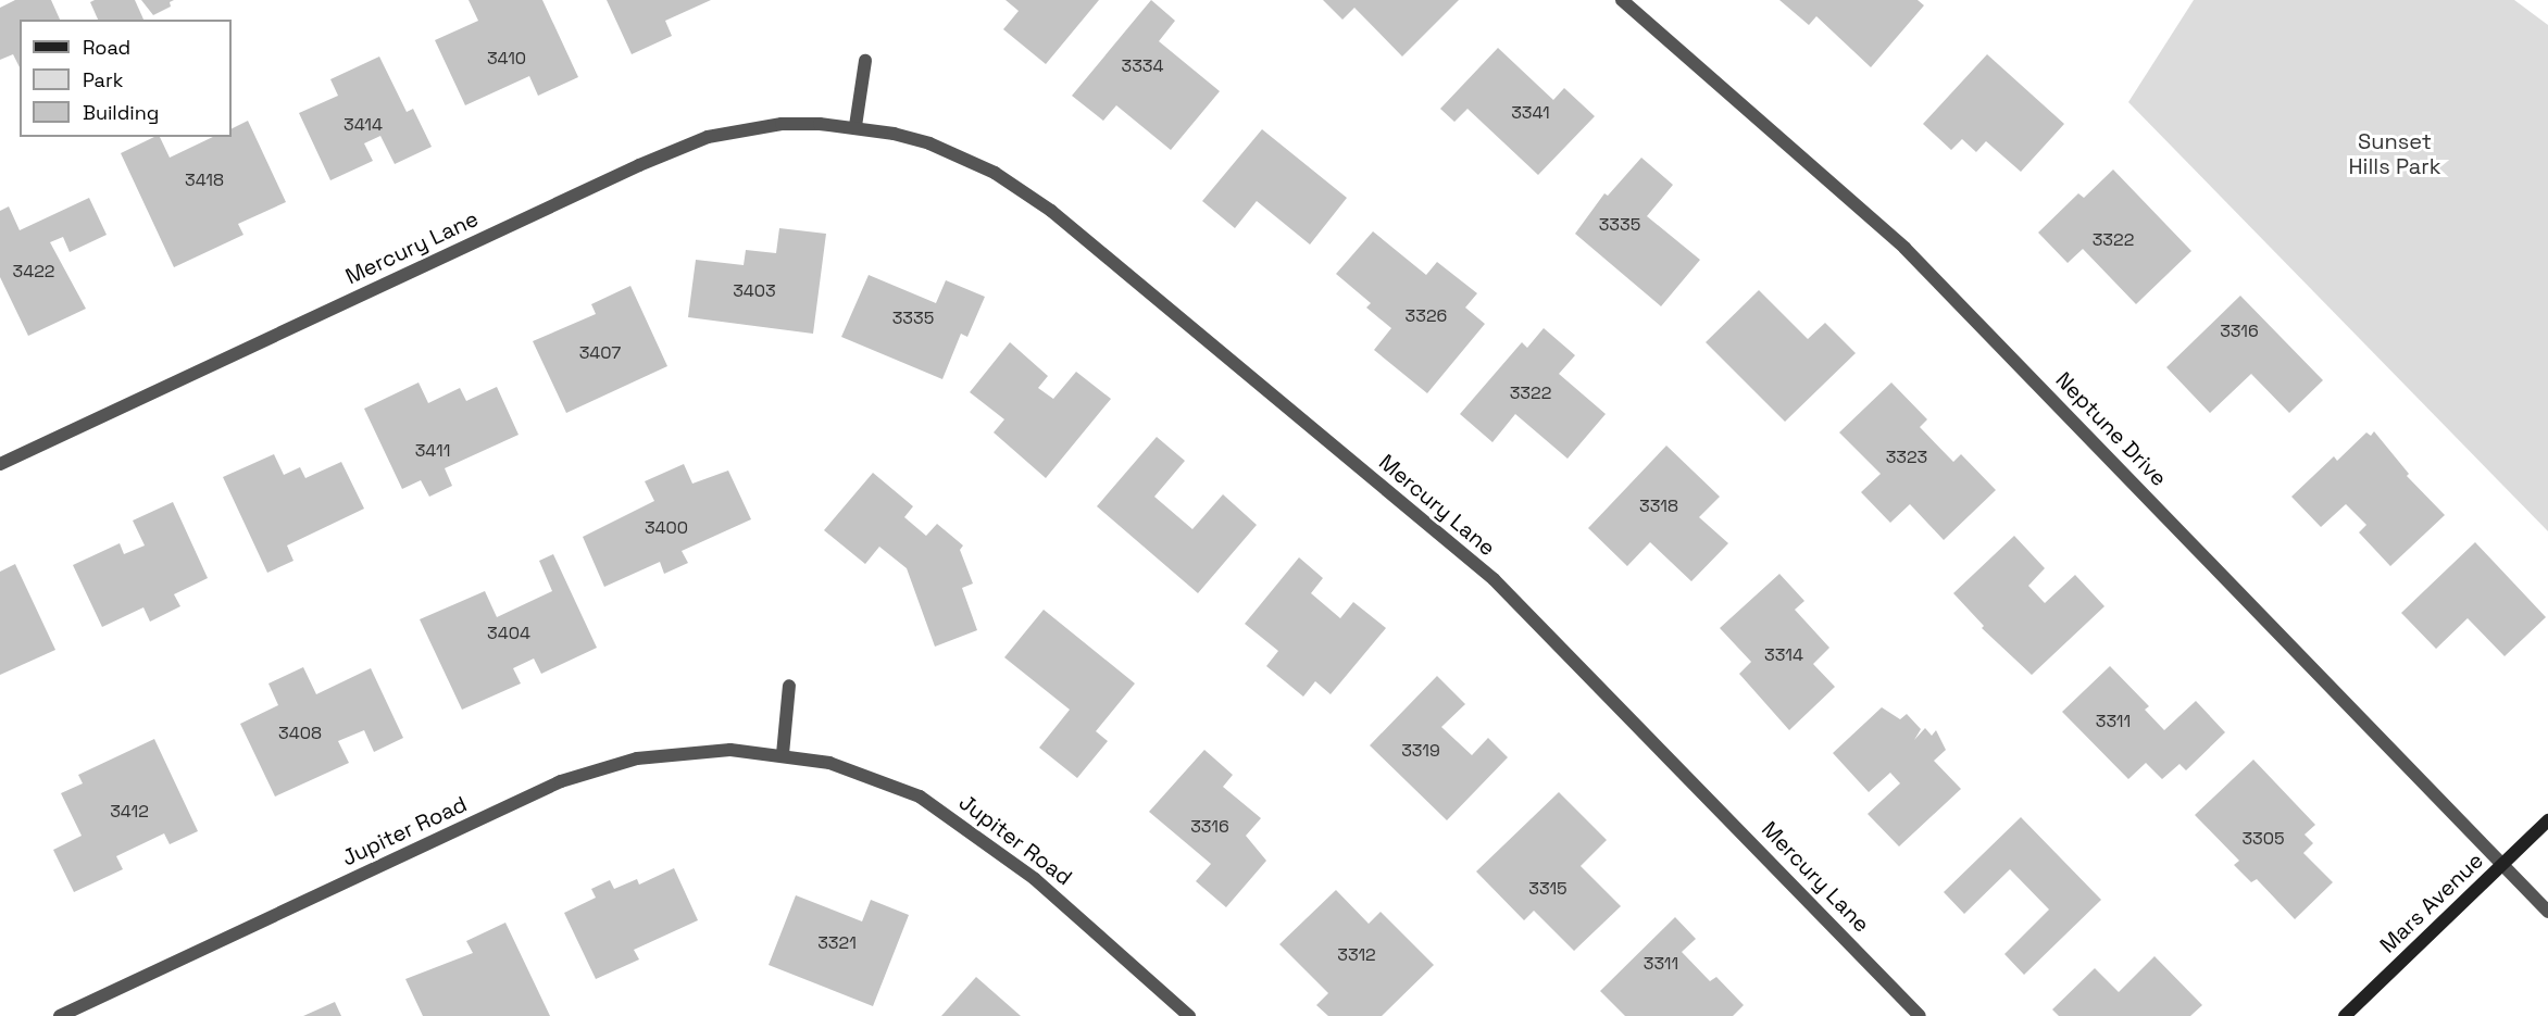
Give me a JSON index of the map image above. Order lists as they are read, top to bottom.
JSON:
{
  "streets": {
    "street": [
      "Mercury Lane",
      "Neptune Drive",
      "Jupiter Road",
      "Mars Avenue"
    ]
  },
  "crossings": [
    ["Neptune Drive", "Mars Avenue"]
  ],
  "parks": ["Sunset Hills Park"],
  "house_numbers": [
    "3410",
    "3334",
    "3341",
    "3414",
    "3418",
    "3335",
    "3322",
    "3422",
    "3403",
    "3326",
    "3335",
    "3316",
    "3407",
    "3322",
    "3411",
    "3323",
    "3318",
    "3400",
    "3404",
    "3314",
    "3311",
    "3408",
    "3319",
    "3412",
    "3316",
    "3305",
    "3315",
    "3321",
    "3312",
    "3311"
  ],
  "legend": ["Road", "Park", "Building"]
}
